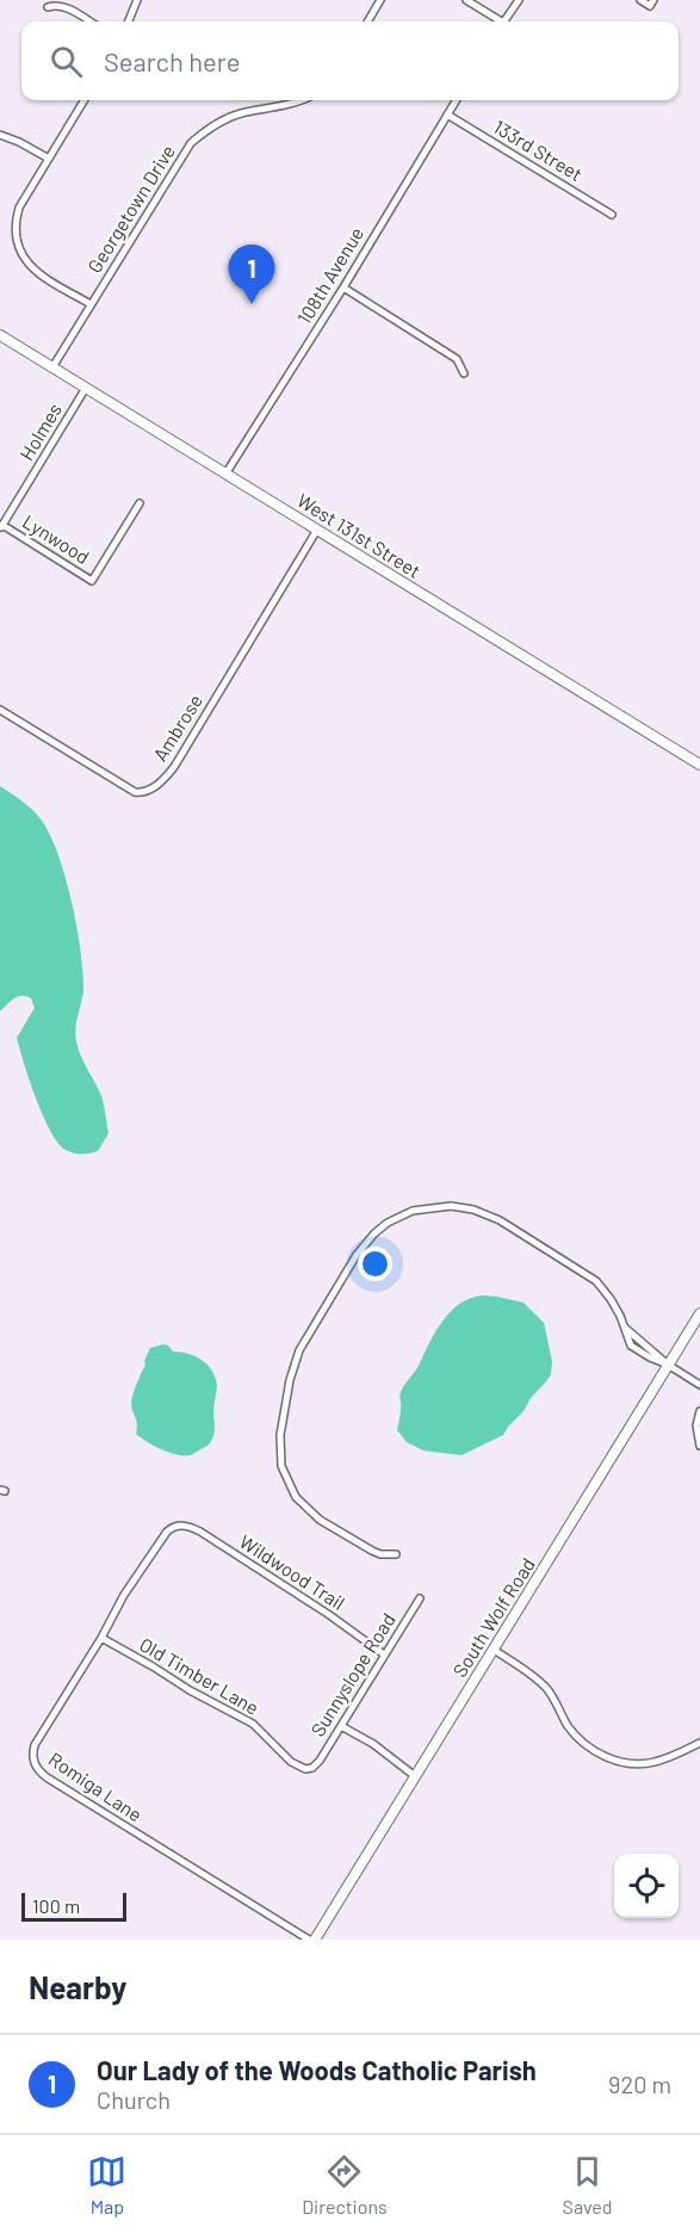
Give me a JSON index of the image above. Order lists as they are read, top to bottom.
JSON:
{
  "streets": {
    "street": [
      "133rd Street",
      "Georgetown Drive",
      "108th Avenue",
      "Holmes",
      "West 131st Street",
      "Lynwood",
      "Ambrose",
      "Wildwood Trail",
      "South Wolf Road",
      "Sunnyslope Road",
      "Old Timber Lane",
      "Romiga Lane"
    ]
  },
  "crossings": [
    ["133rd Street", "108th Avenue"],
    ["Georgetown Drive", "West 131st Street"],
    ["108th Avenue", "West 131st Street"],
    ["Holmes", "West 131st Street"],
    ["Holmes", "Lynwood"],
    ["West 131st Street", "Ambrose"],
    ["Wildwood Trail", "Sunnyslope Road"],
    ["Wildwood Trail", "Romiga Lane"],
    ["Sunnyslope Road", "Old Timber Lane"],
    ["Old Timber Lane", "Romiga Lane"]
  ],
  "scale_bar": "100 m",
  "page": {
    "search": "Search here",
    "pins": "1",
    "scale": "100 m",
    "heading": "Nearby",
    "list": [
      {
        "mark": "1",
        "name": "Our Lady of the Woods Catholic Parish",
        "note": "Church",
        "value": "920 m"
      }
    ],
    "nav": ["Map", "Directions", "Saved"]
  }
}
